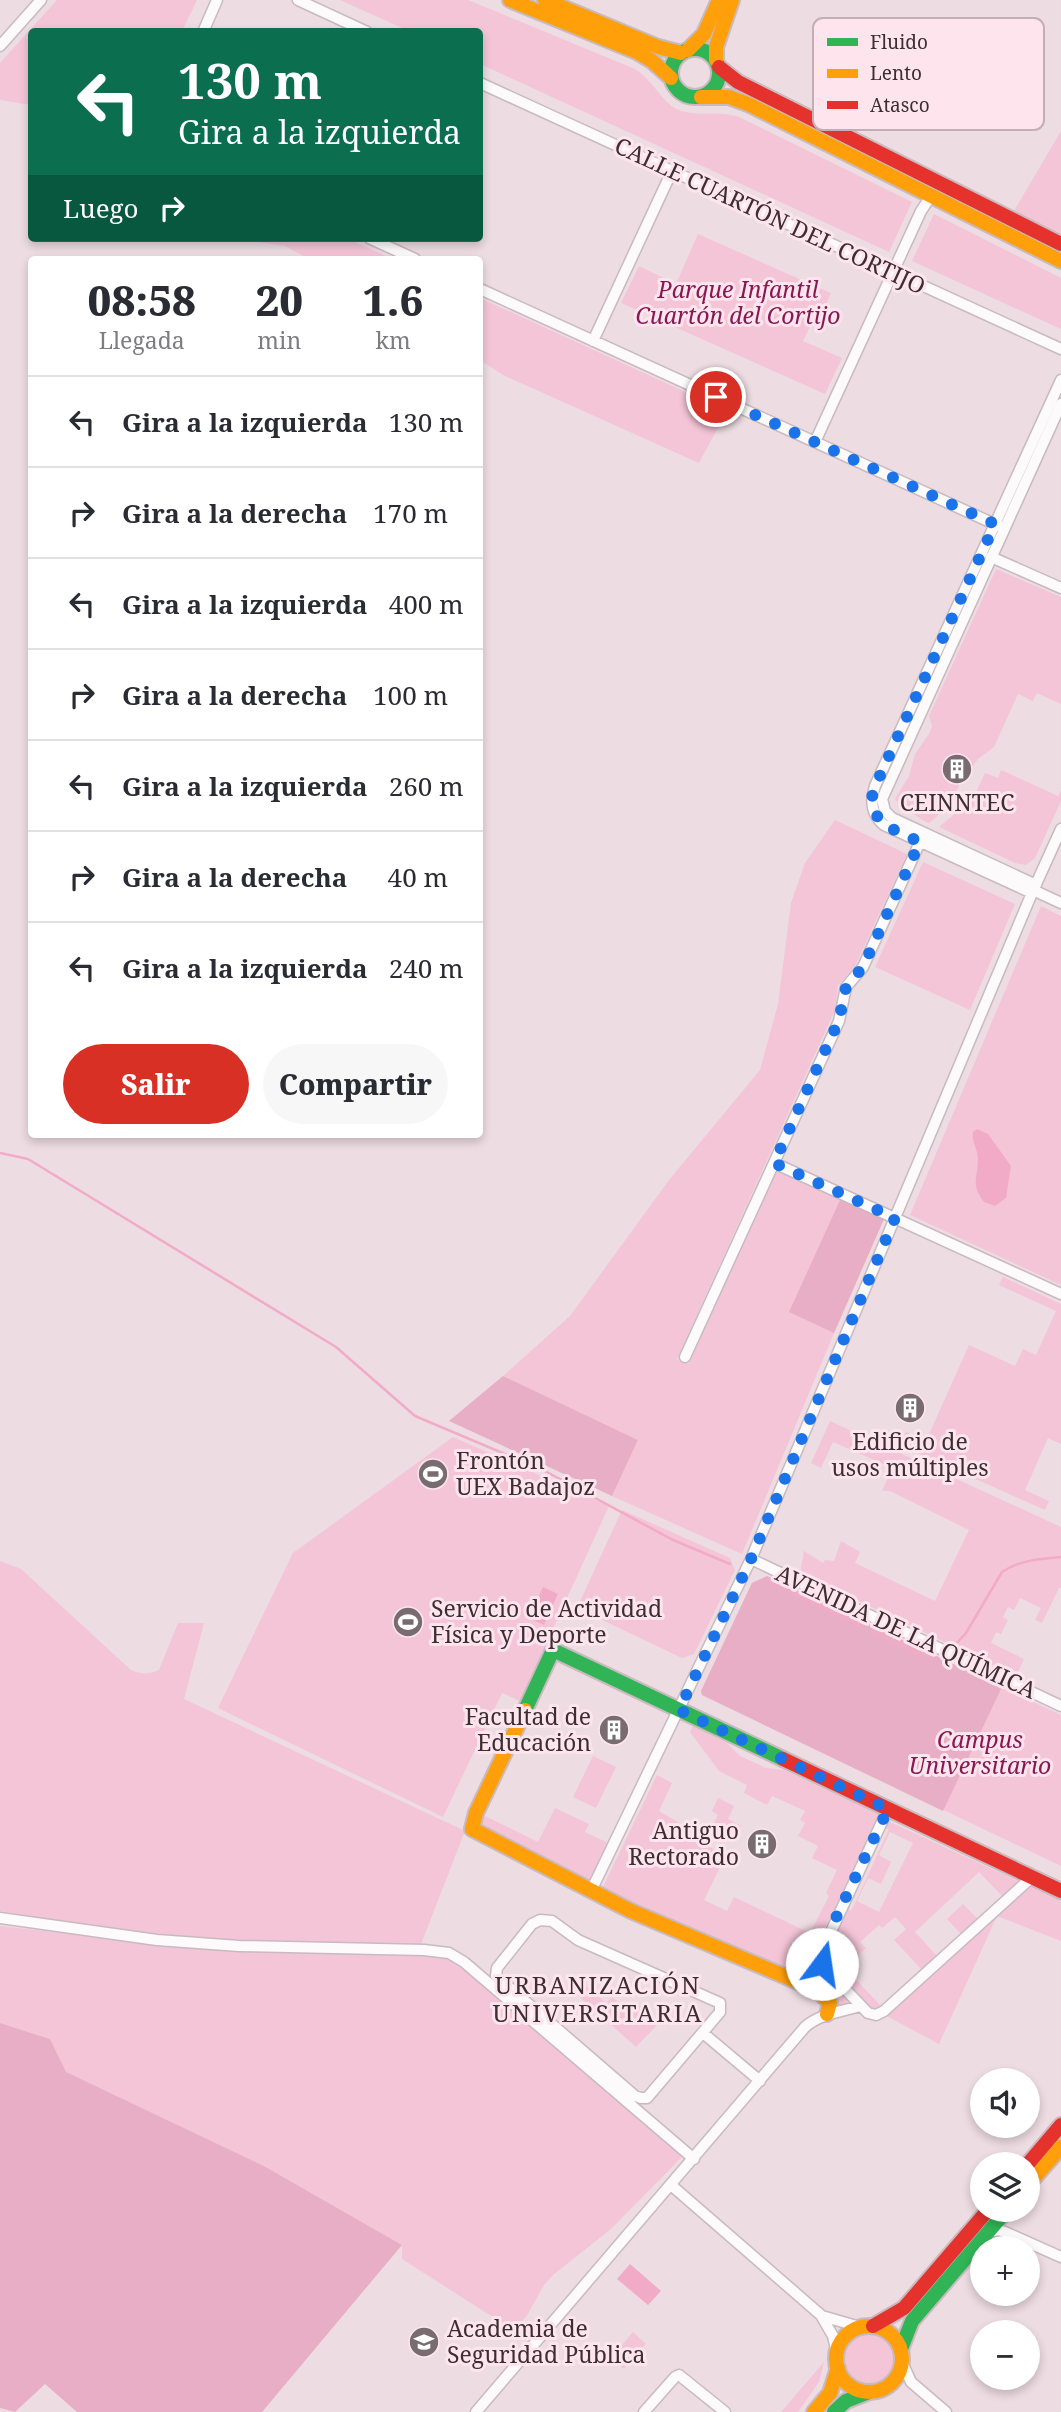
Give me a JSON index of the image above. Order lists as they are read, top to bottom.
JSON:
{
  "streets": {
    "street": ["CALLE CUARTÓN DEL CORTIJO", "AVENIDA DE LA QUÍMICA"]
  },
  "districts": ["URBANIZACIÓN UNIVERSITARIA"],
  "parks": ["Parque Infantil Cuartón del Cortijo", "Campus Universitario"],
  "places": {
    "building": [
      "CEINNTEC",
      "Edificio de usos múltiples",
      "Facultad de Educación",
      "Antiguo Rectorado"
    ],
    "sports": ["Frontón UEX Badajoz", "Servicio de Actividad Física y Deporte"],
    "school or university": ["Academia de Seguridad Pública"]
  },
  "legend": ["Fluido", "Lento", "Atasco"],
  "page": {
    "turn": ["130 m", "Gira a la izquierda"],
    "then": "Luego",
    "eta": [
      "08:58",
      "Llegada",
      "20",
      "min",
      "1.6",
      "km"
    ],
    "list": [
      {
        "name": "Gira a la izquierda",
        "value": "130 m"
      },
      {
        "name": "Gira a la derecha",
        "value": "170 m"
      },
      {
        "name": "Gira a la izquierda",
        "value": "400 m"
      },
      {
        "name": "Gira a la derecha",
        "value": "100 m"
      },
      {
        "name": "Gira a la izquierda",
        "value": "260 m"
      },
      {
        "name": "Gira a la derecha",
        "value": "40 m"
      },
      {
        "name": "Gira a la izquierda",
        "value": "240 m"
      }
    ],
    "buttons": ["Salir", "Compartir"],
    "map_buttons": ["+", "−"]
  }
}
